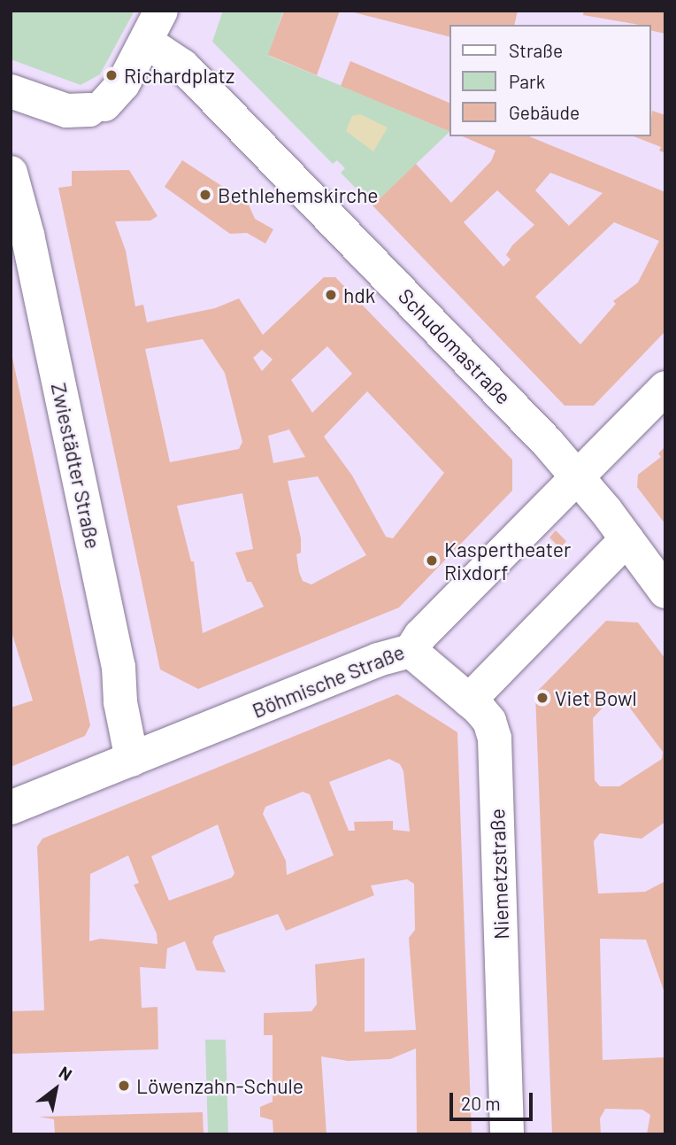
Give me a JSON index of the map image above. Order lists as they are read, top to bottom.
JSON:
{
  "streets": {
    "street": [
      "Schudomastraße",
      "Zwiestädter Straße",
      "Böhmische Straße",
      "Niemetzstraße"
    ]
  },
  "crossings": [
    ["Schudomastraße", "Böhmische Straße"],
    ["Zwiestädter Straße", "Böhmische Straße"],
    ["Böhmische Straße", "Niemetzstraße"]
  ],
  "places": [
    "Richardplatz",
    "Bethlehemskirche",
    "hdk",
    "Kaspertheater Rixdorf",
    "Viet Bowl",
    "Löwenzahn-Schule"
  ],
  "legend": ["Straße", "Park", "Gebäude"],
  "scale_bar": "20 m",
  "north": "top right"
}
